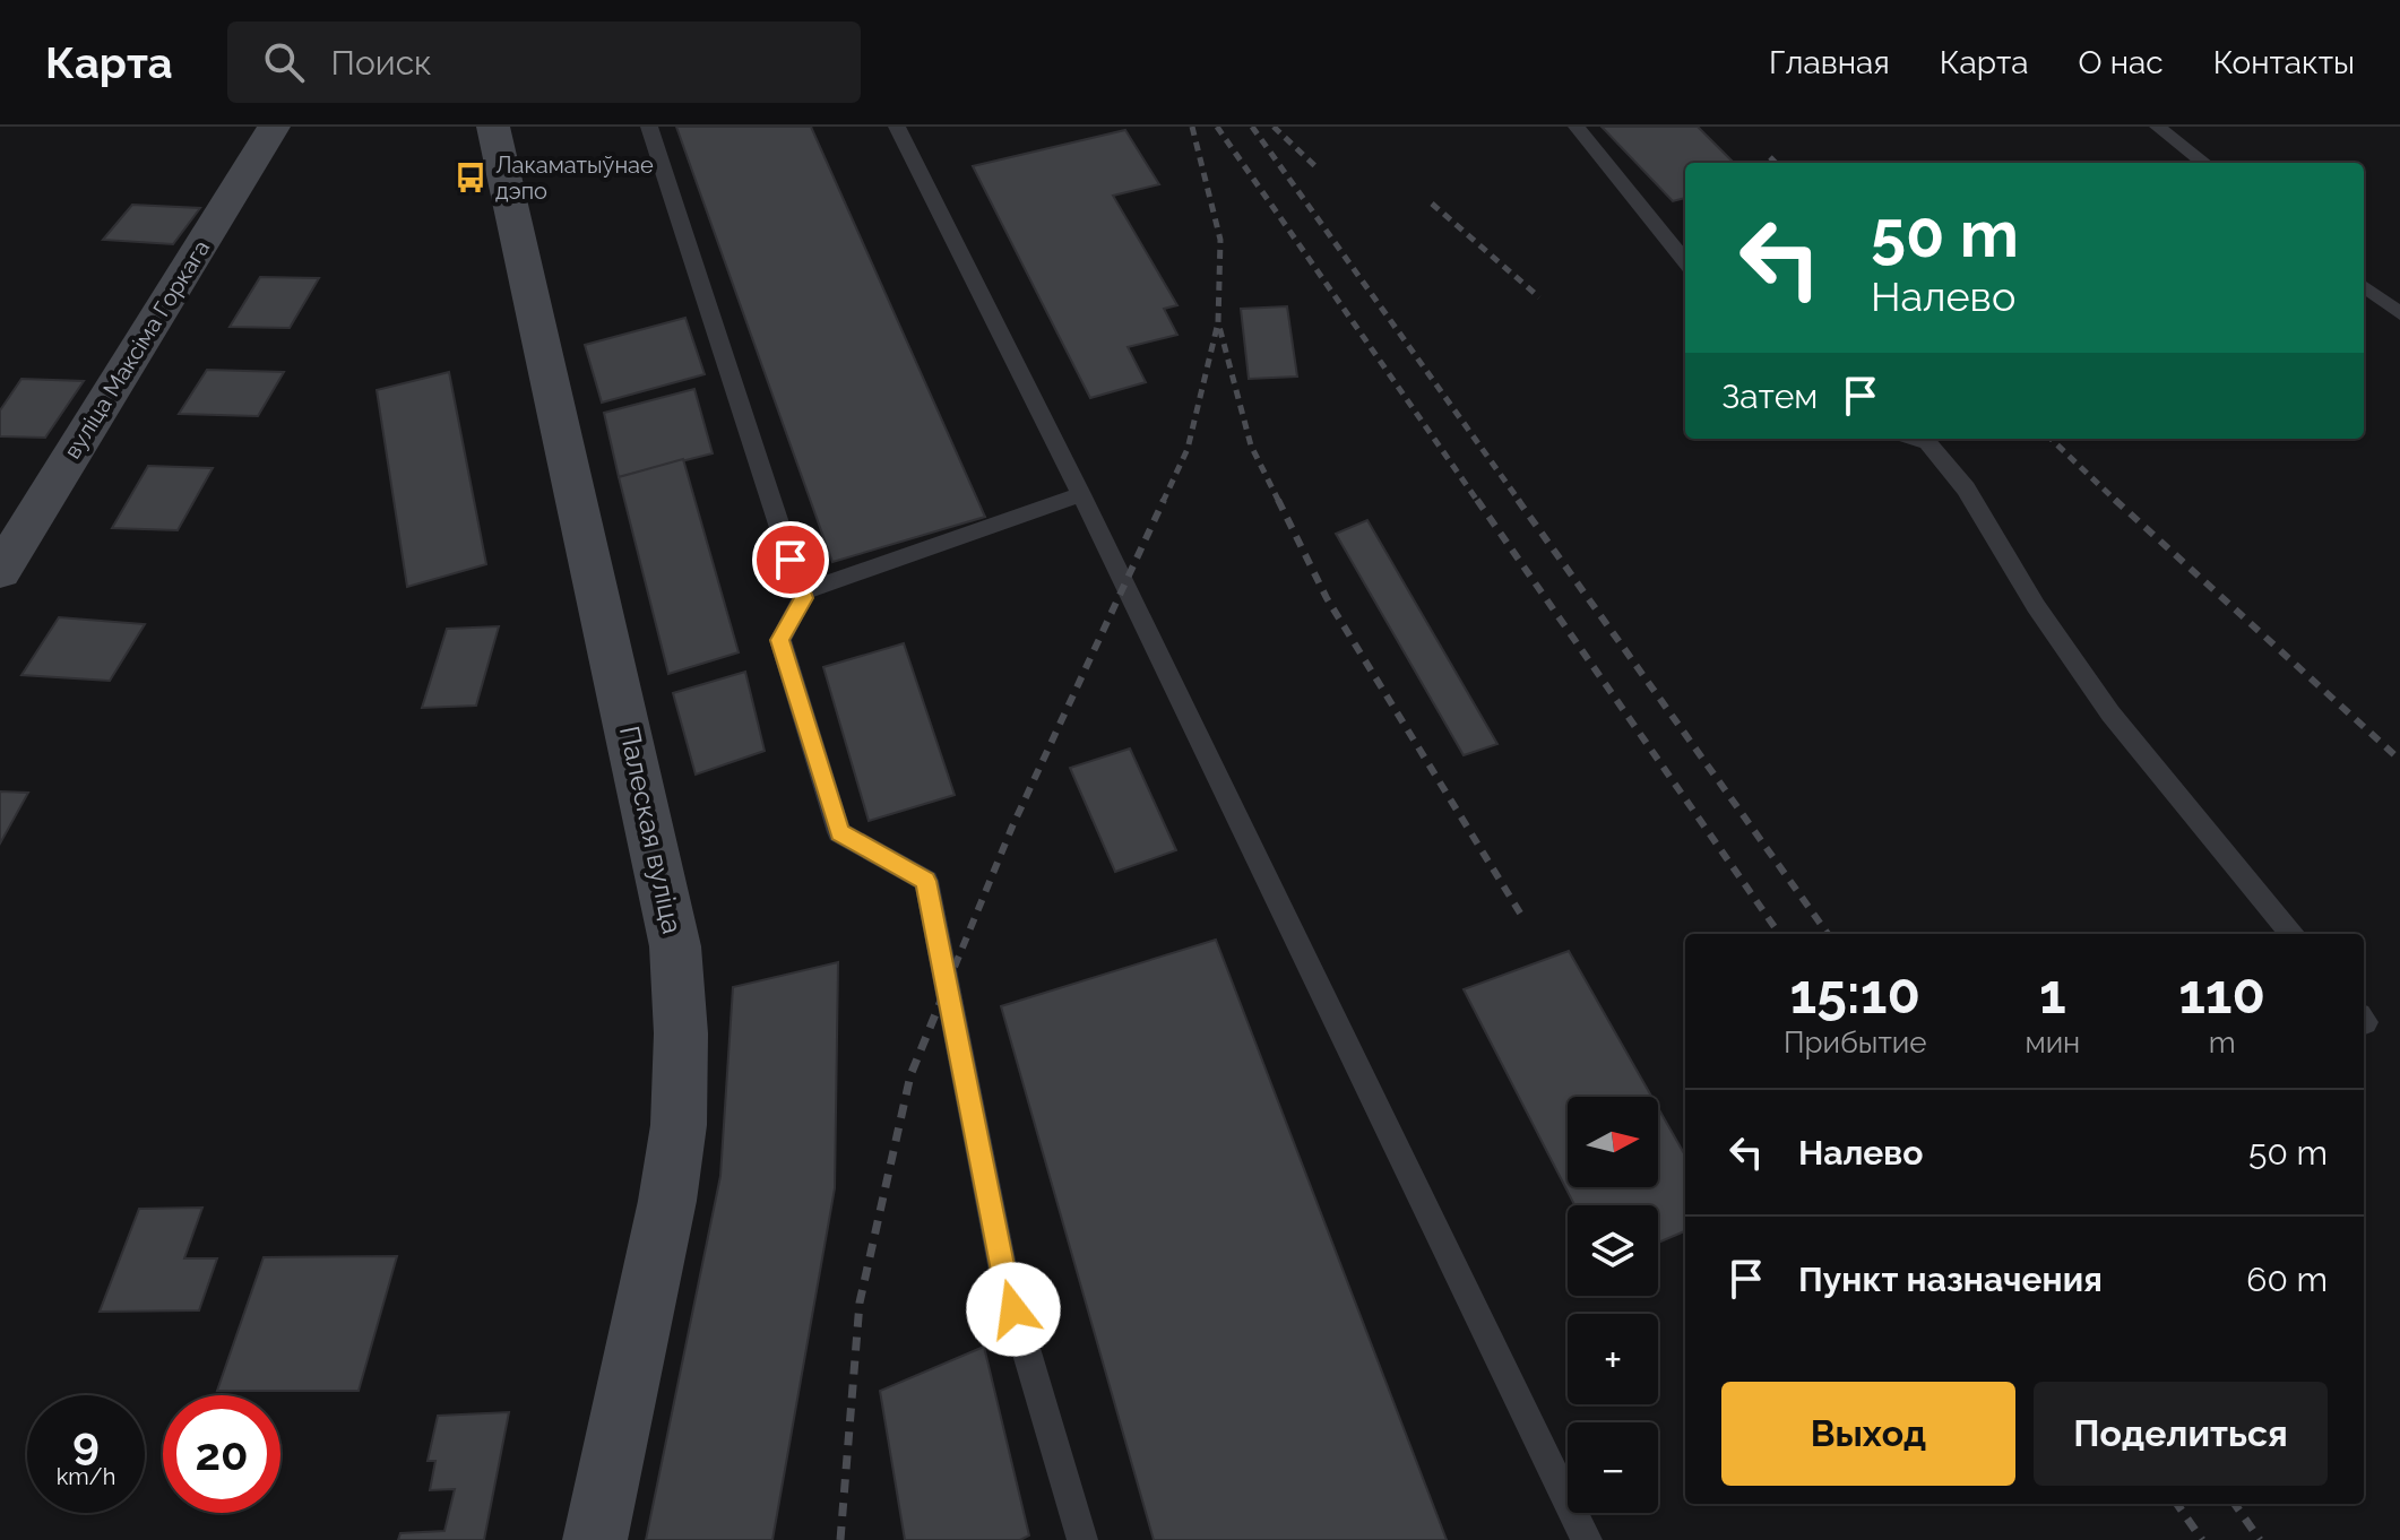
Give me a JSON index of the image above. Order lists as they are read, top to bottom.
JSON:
{
  "streets": {
    "main road": ["вуліца Максіма Горкага", "Палеская вуліца"]
  },
  "places": {
    "bus stop": ["Лакаматыўнае дэпо"]
  },
  "north": "right",
  "page": {
    "header": "Карта",
    "search": "Поиск",
    "nav": [
      "Главная",
      "Карта",
      "О нас",
      "Контакты"
    ],
    "turn": ["50 m", "Налево"],
    "then": "Затем",
    "eta": [
      "15:10",
      "Прибытие",
      "1",
      "мин",
      "110",
      "m"
    ],
    "list": [
      {
        "name": "Налево",
        "value": "50 m"
      },
      {
        "name": "Пункт назначения",
        "value": "60 m"
      }
    ],
    "map_buttons": ["+", "−"],
    "buttons": ["Выход", "Поделиться"],
    "speed": "9 km/h",
    "limit": "20"
  }
}
